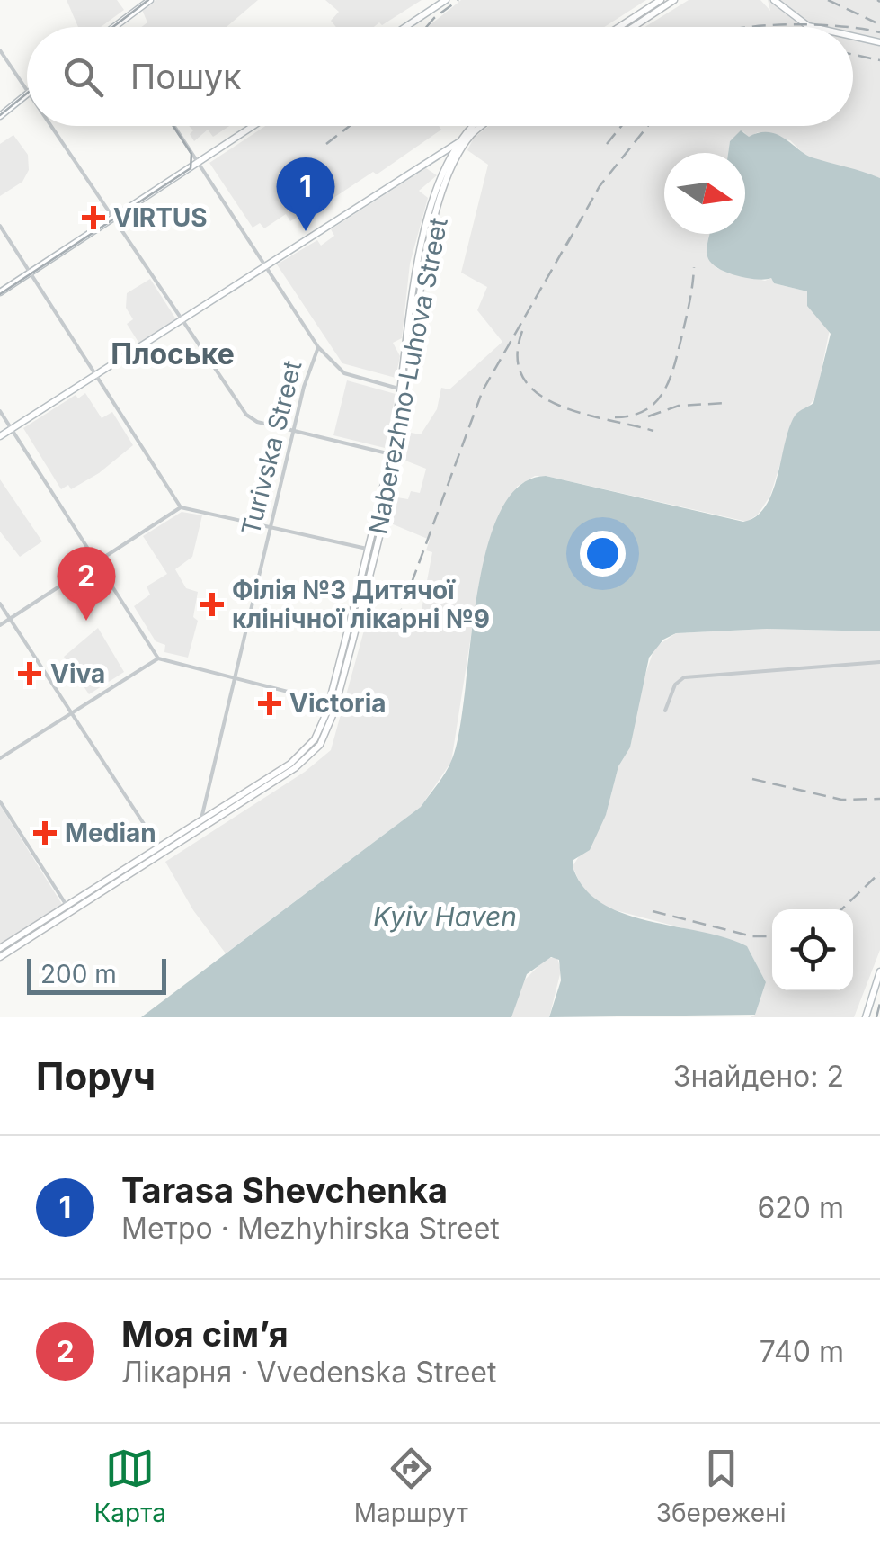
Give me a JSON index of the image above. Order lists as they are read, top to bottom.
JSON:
{
  "streets": {
    "main road": ["Naberezhno-Luhova Street"],
    "street": ["Turivska Street"]
  },
  "crossings": [
    ["Naberezhno-Luhova Street", "Turivska Street"]
  ],
  "districts": ["Плоське"],
  "water": ["Kyiv Haven"],
  "places": {
    "health": [
      "VIRTUS",
      "Філія №3 Дитячої клінічної лікарні №9",
      "Viva",
      "Victoria",
      "Median"
    ]
  },
  "scale_bar": "200 m",
  "north": "right",
  "page": {
    "search": "Пошук",
    "pins": ["1", "2"],
    "scale": "200 m",
    "heading": ["Поруч", "Знайдено: 2"],
    "list": [
      {
        "mark": "1",
        "name": "Tarasa Shevchenka",
        "note": "Метро · Mezhyhirska Street",
        "value": "620 m"
      },
      {
        "mark": "2",
        "name": "Моя сім’я",
        "note": "Лікарня · Vvedenska Street",
        "value": "740 m"
      }
    ],
    "nav": ["Карта", "Маршрут", "Збережені"]
  }
}
